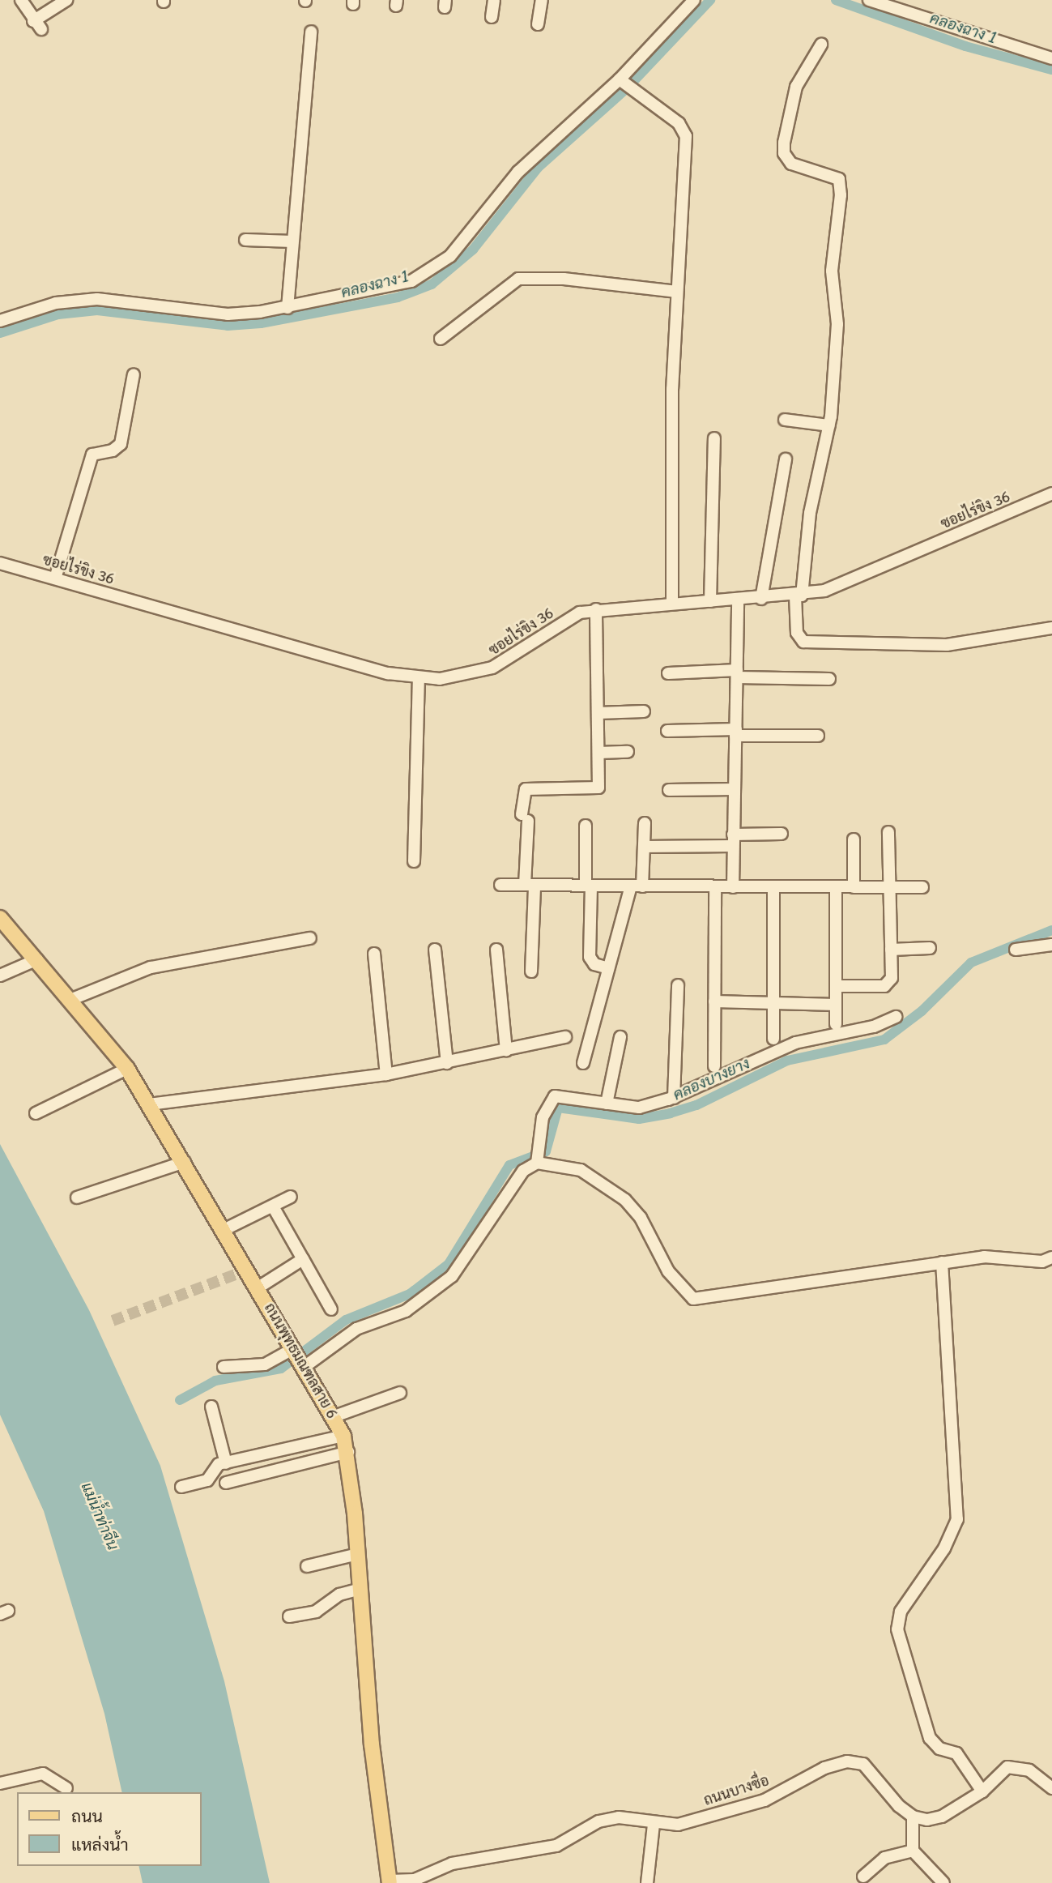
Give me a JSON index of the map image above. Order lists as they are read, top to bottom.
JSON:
{
  "streets": {
    "main road": ["ถนนพุทธมณฑลสาย 6"],
    "street": ["ซอยไร่ขิง 36", "ถนนบางซื่อ"]
  },
  "crossings": [
    ["ถนนพุทธมณฑลสาย 6", "ถนนบางซื่อ"]
  ],
  "water": ["คลองฉาง 1", "คลองบางยาง", "แม่น้ำท่าจีน"],
  "legend": ["ถนน", "แหล่งน้ำ"]
}
